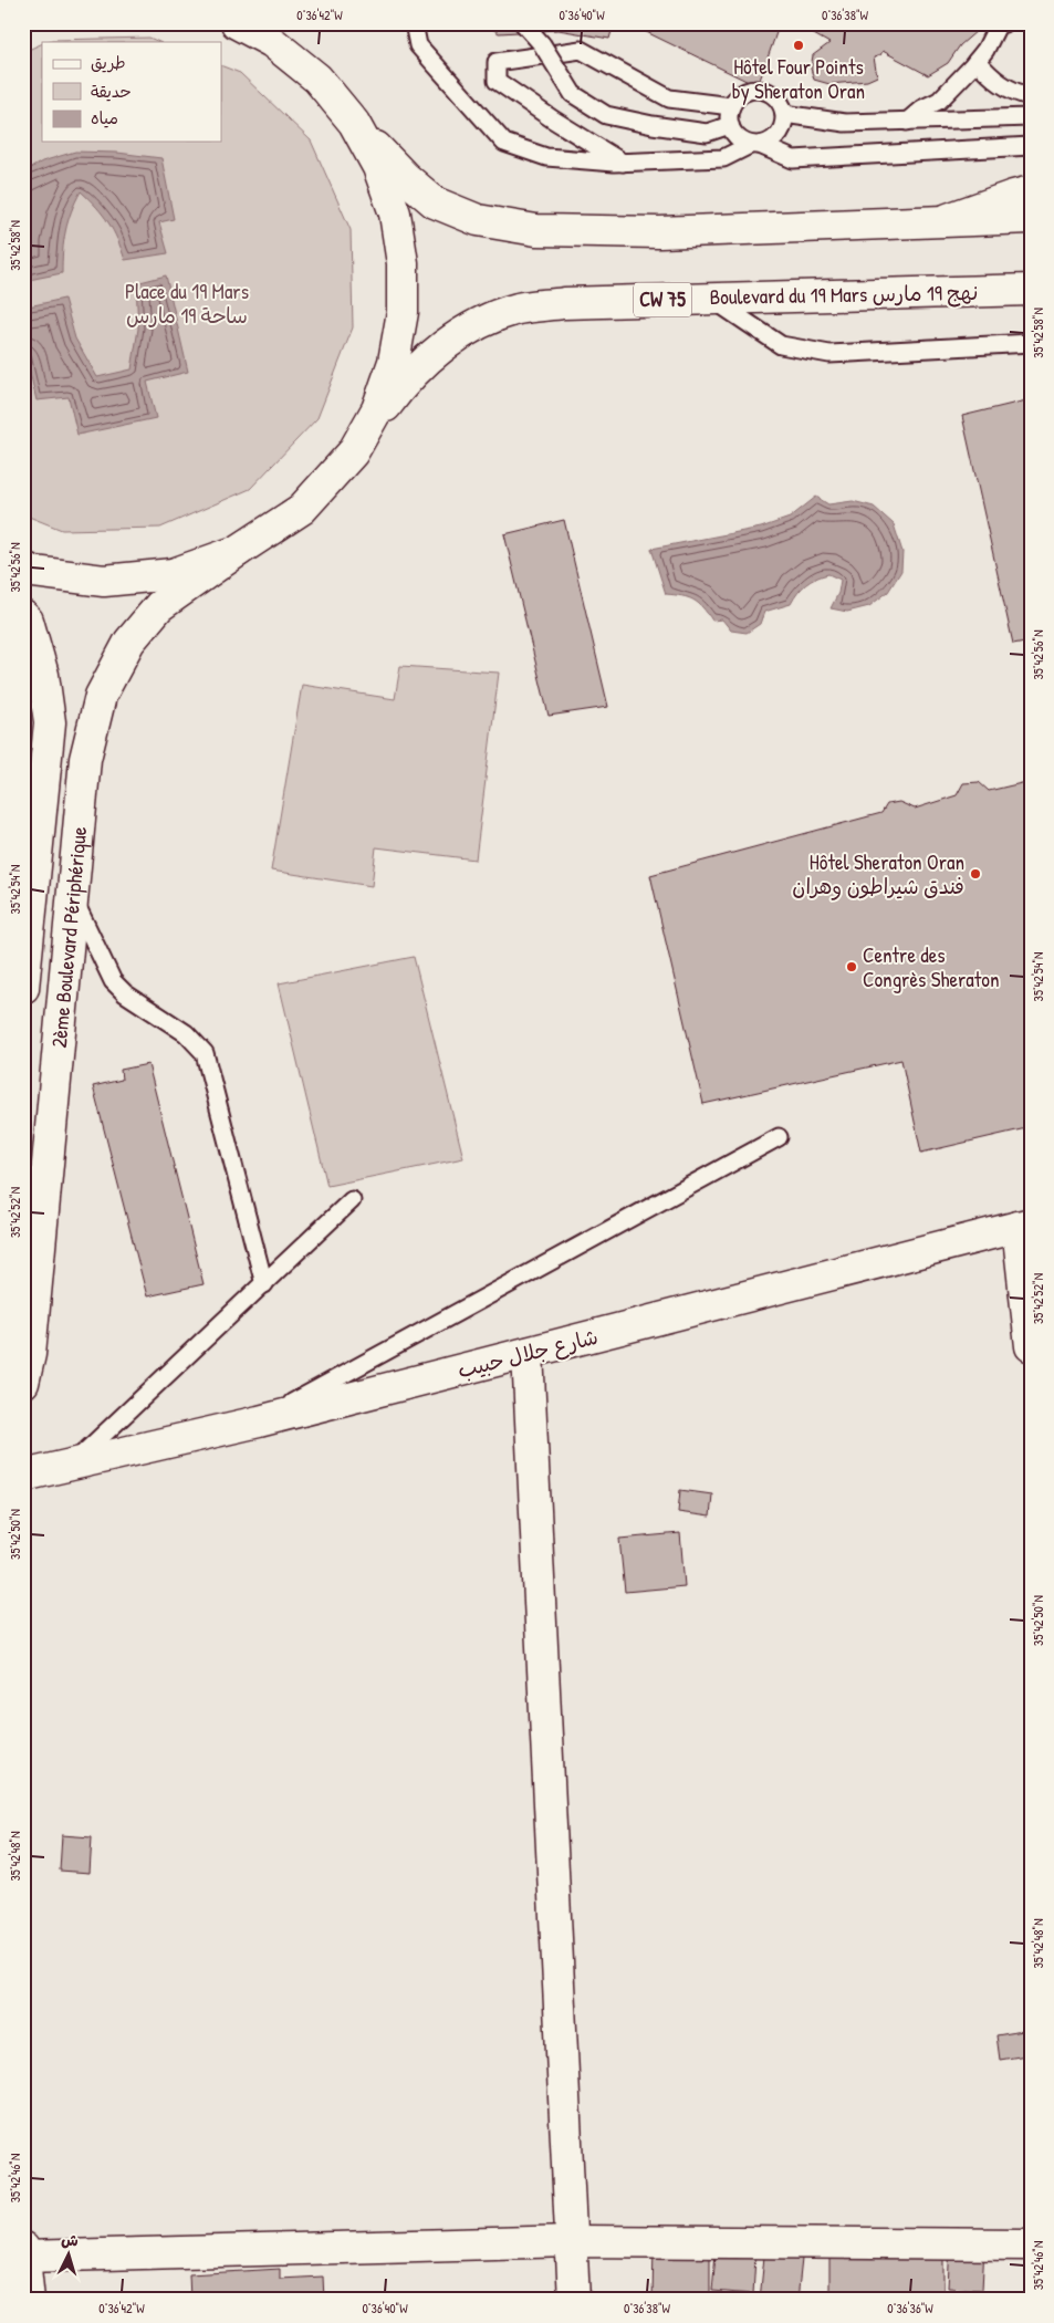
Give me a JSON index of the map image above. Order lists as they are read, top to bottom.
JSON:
{
  "streets": {
    "main road": [
      "Boulevard du 19 Mars نهج 19 مارس",
      "CW 75",
      "2ème Boulevard Périphérique",
      "شارع جلال حبيب"
    ]
  },
  "parks": ["Place du 19 Mars ساحة 19 مارس"],
  "places": ["Hôtel Four Points by Sheraton Oran", "Hôtel Sheraton Oran فندق شيراطون وهران", "Centre des Congrès Sheraton"],
  "legend": ["طريق", "حديقة", "مياه"],
  "north": "top",
  "coordinates": [
    "0°36'42\"W",
    "0°36'40\"W",
    "0°36'38\"W",
    "35°42'58\"N",
    "35°42'56\"N",
    "35°42'54\"N",
    "35°42'52\"N",
    "35°42'50\"N",
    "35°42'48\"N",
    "35°42'46\"N",
    "0°36'36\"W"
  ]
}
